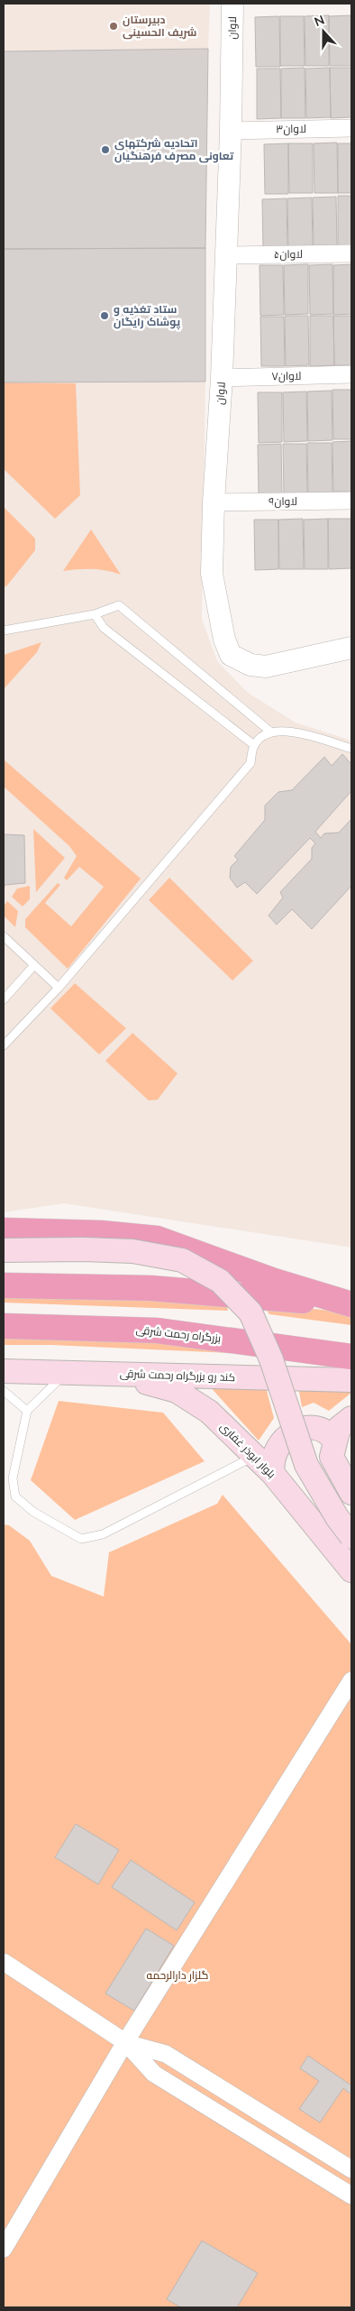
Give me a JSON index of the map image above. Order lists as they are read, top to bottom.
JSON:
{
  "streets": {
    "highway": ["بزرگراه رحمت شرقی"],
    "main road": ["کند رو بزرگراه رحمت شرقی", "بلوار ابوذر غفاری"],
    "street": [
      "لاوان",
      "۳لاوان",
      "۵لاوان",
      "۷لاوان",
      "۹لاوان"
    ]
  },
  "crossings": [
    ["لاوان", "۳لاوان"],
    ["لاوان", "۵لاوان"],
    ["لاوان", "۷لاوان"],
    ["لاوان", "۹لاوان"],
    ["کند رو بزرگراه رحمت شرقی", "بلوار ابوذر غفاری"]
  ],
  "parks": ["گلزار دارالرحمه"],
  "places": ["دبیرستان شریف الحسینی", "اتحادیه شرکتهای تعاونی مصرف فرهنگیان", "ستاد تغذیه و پوشاک رایگان"],
  "north": "top"
}
